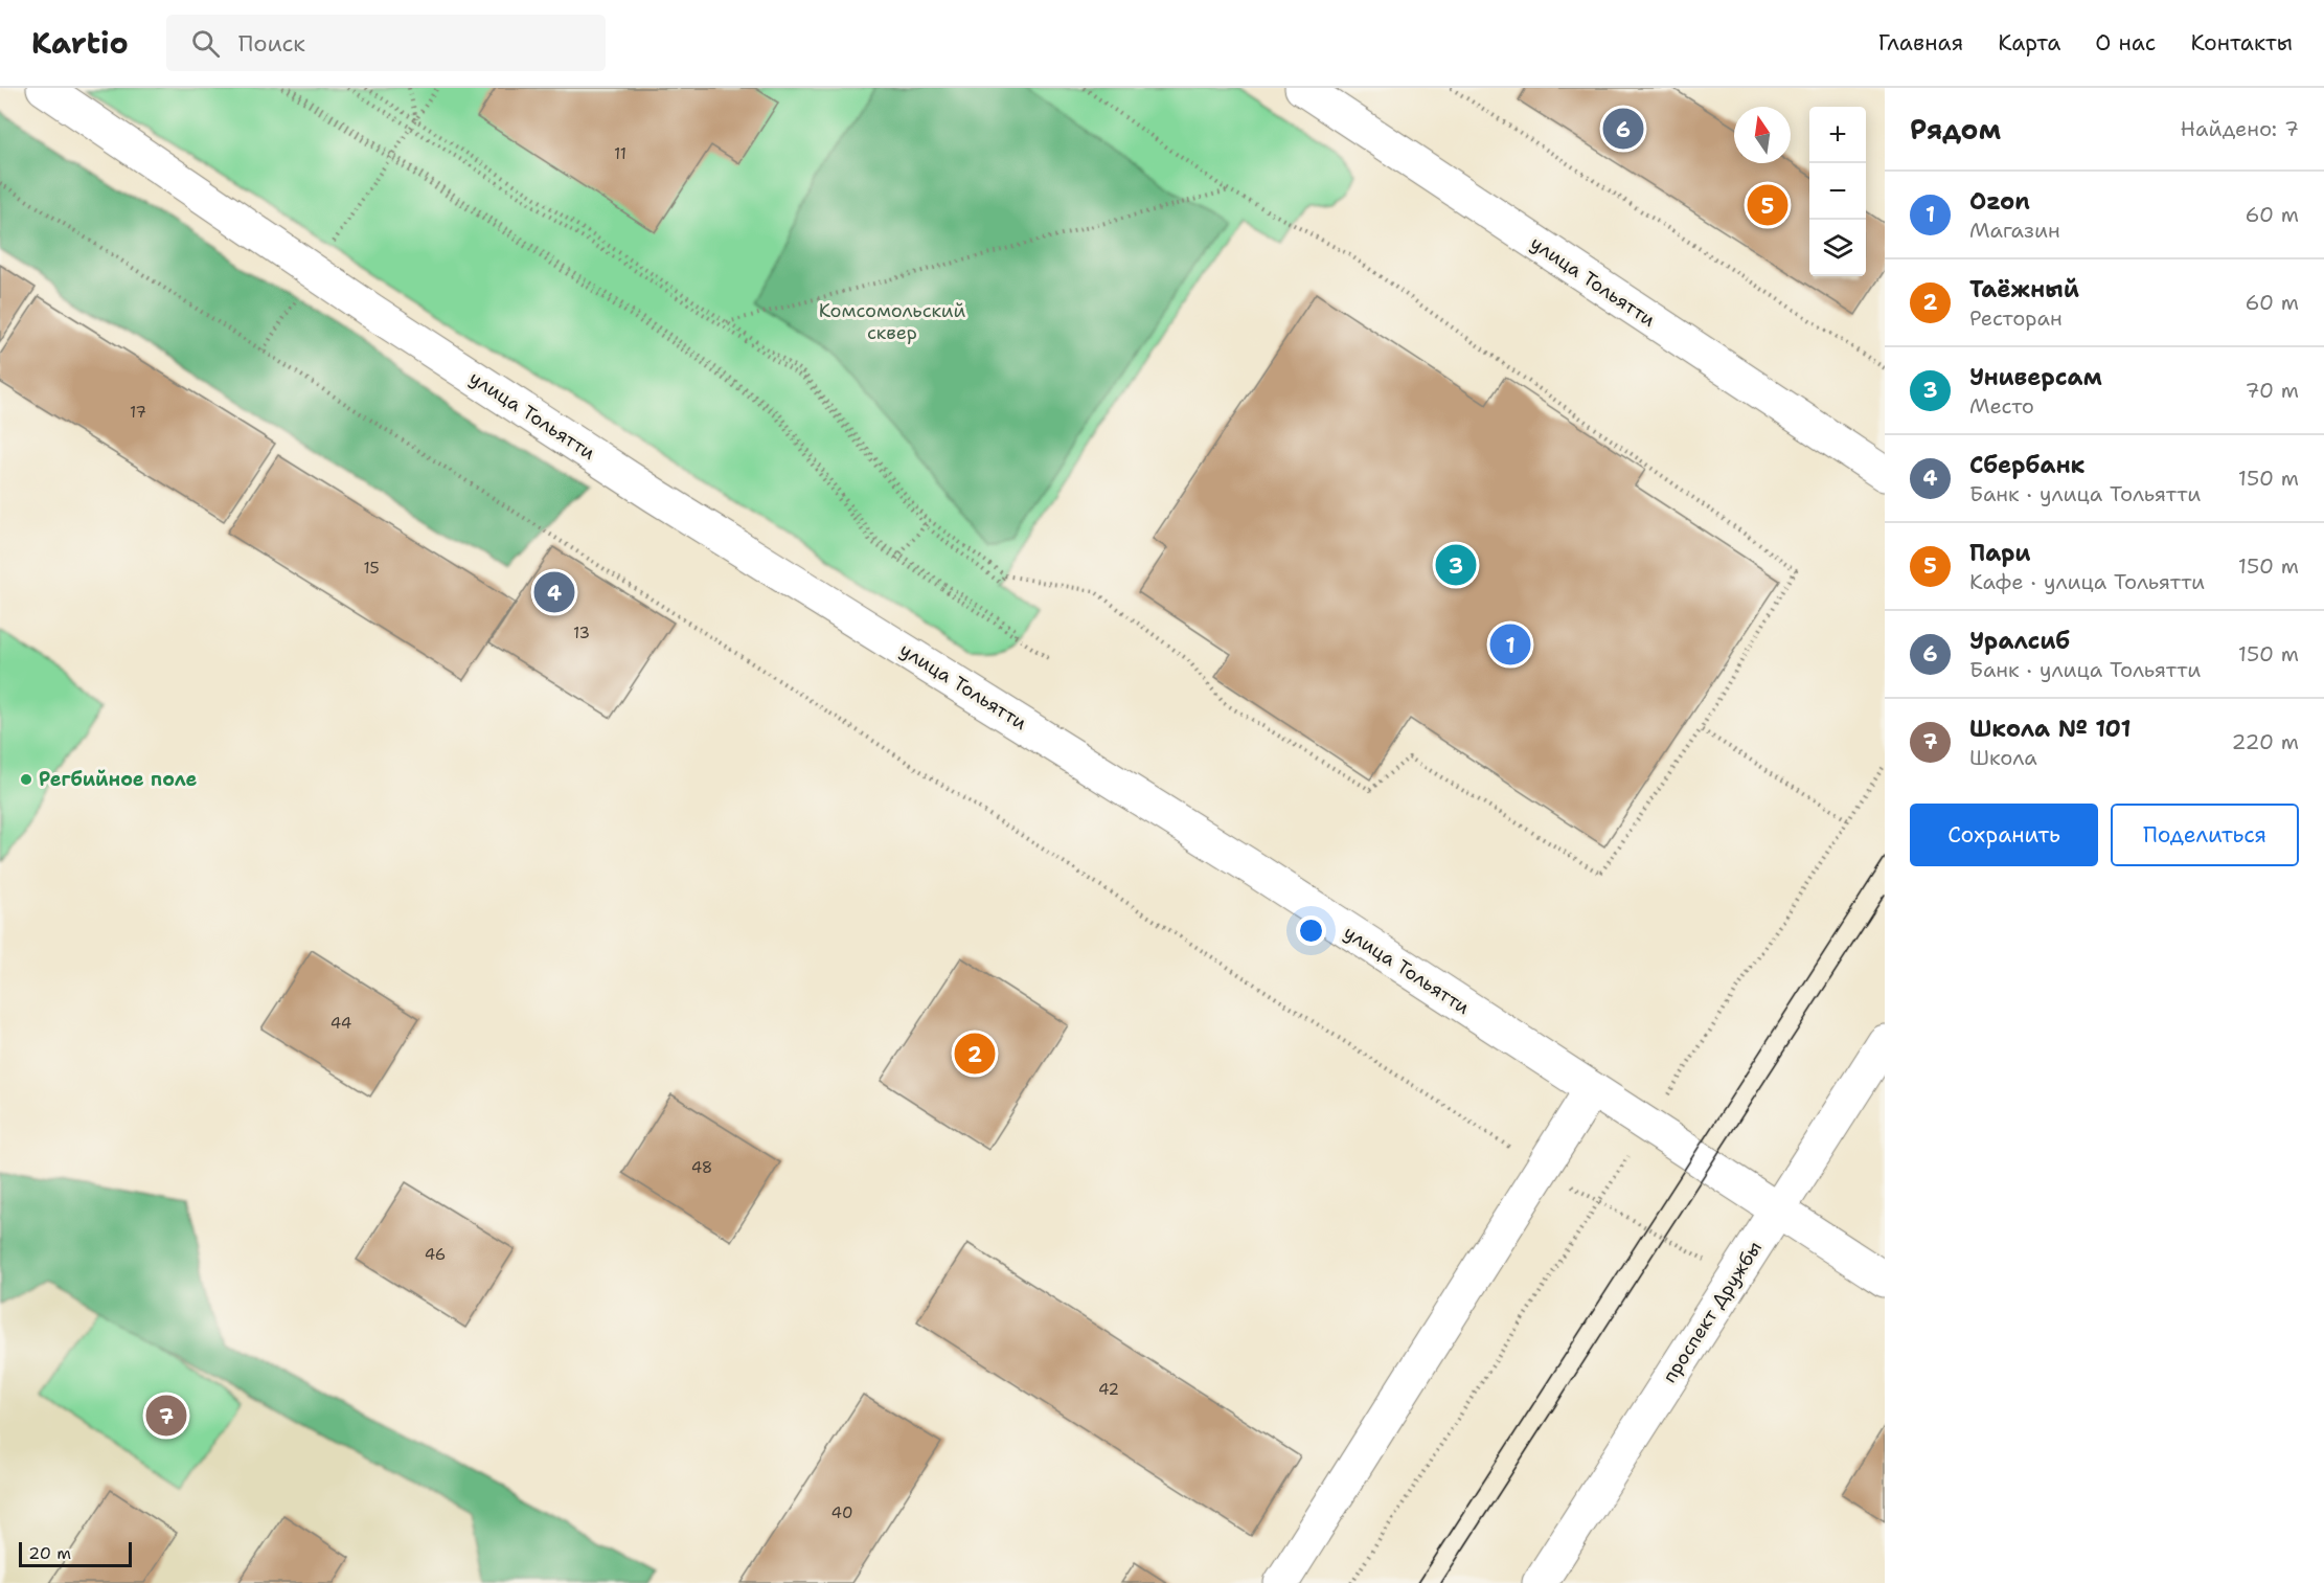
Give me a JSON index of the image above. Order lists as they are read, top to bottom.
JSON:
{
  "streets": {
    "street": ["улица Тольятти", "проспект Дружбы"]
  },
  "crossings": [
    ["улица Тольятти", "проспект Дружбы"]
  ],
  "parks": ["Комсомольский сквер"],
  "places": ["Регбийное поле"],
  "house_numbers": [
    "11",
    "17",
    "15",
    "13",
    "44",
    "48",
    "46",
    "42",
    "40"
  ],
  "scale_bar": "20 m",
  "north": "top",
  "page": {
    "header": "Kartio",
    "search": "Поиск",
    "nav": [
      "Главная",
      "Карта",
      "О нас",
      "Контакты"
    ],
    "heading": ["Рядом", "Найдено: 7"],
    "pins": [
      "6",
      "5",
      "3",
      "4",
      "1",
      "2",
      "7"
    ],
    "map_buttons": ["+", "−"],
    "list": [
      {
        "mark": "1",
        "name": "Ozon",
        "note": "Магазин",
        "value": "60 m"
      },
      {
        "mark": "2",
        "name": "Таёжный",
        "note": "Ресторан",
        "value": "60 m"
      },
      {
        "mark": "3",
        "name": "Универсам",
        "note": "Место",
        "value": "70 m"
      },
      {
        "mark": "4",
        "name": "Сбербанк",
        "note": "Банк · улица Тольятти",
        "value": "150 m"
      },
      {
        "mark": "5",
        "name": "Пари",
        "note": "Кафе · улица Тольятти",
        "value": "150 m"
      },
      {
        "mark": "6",
        "name": "Уралсиб",
        "note": "Банк · улица Тольятти",
        "value": "150 m"
      },
      {
        "mark": "7",
        "name": "Школа № 101",
        "note": "Школа",
        "value": "220 m"
      }
    ],
    "buttons": ["Сохранить", "Поделиться"],
    "scale": "20 m"
  }
}
